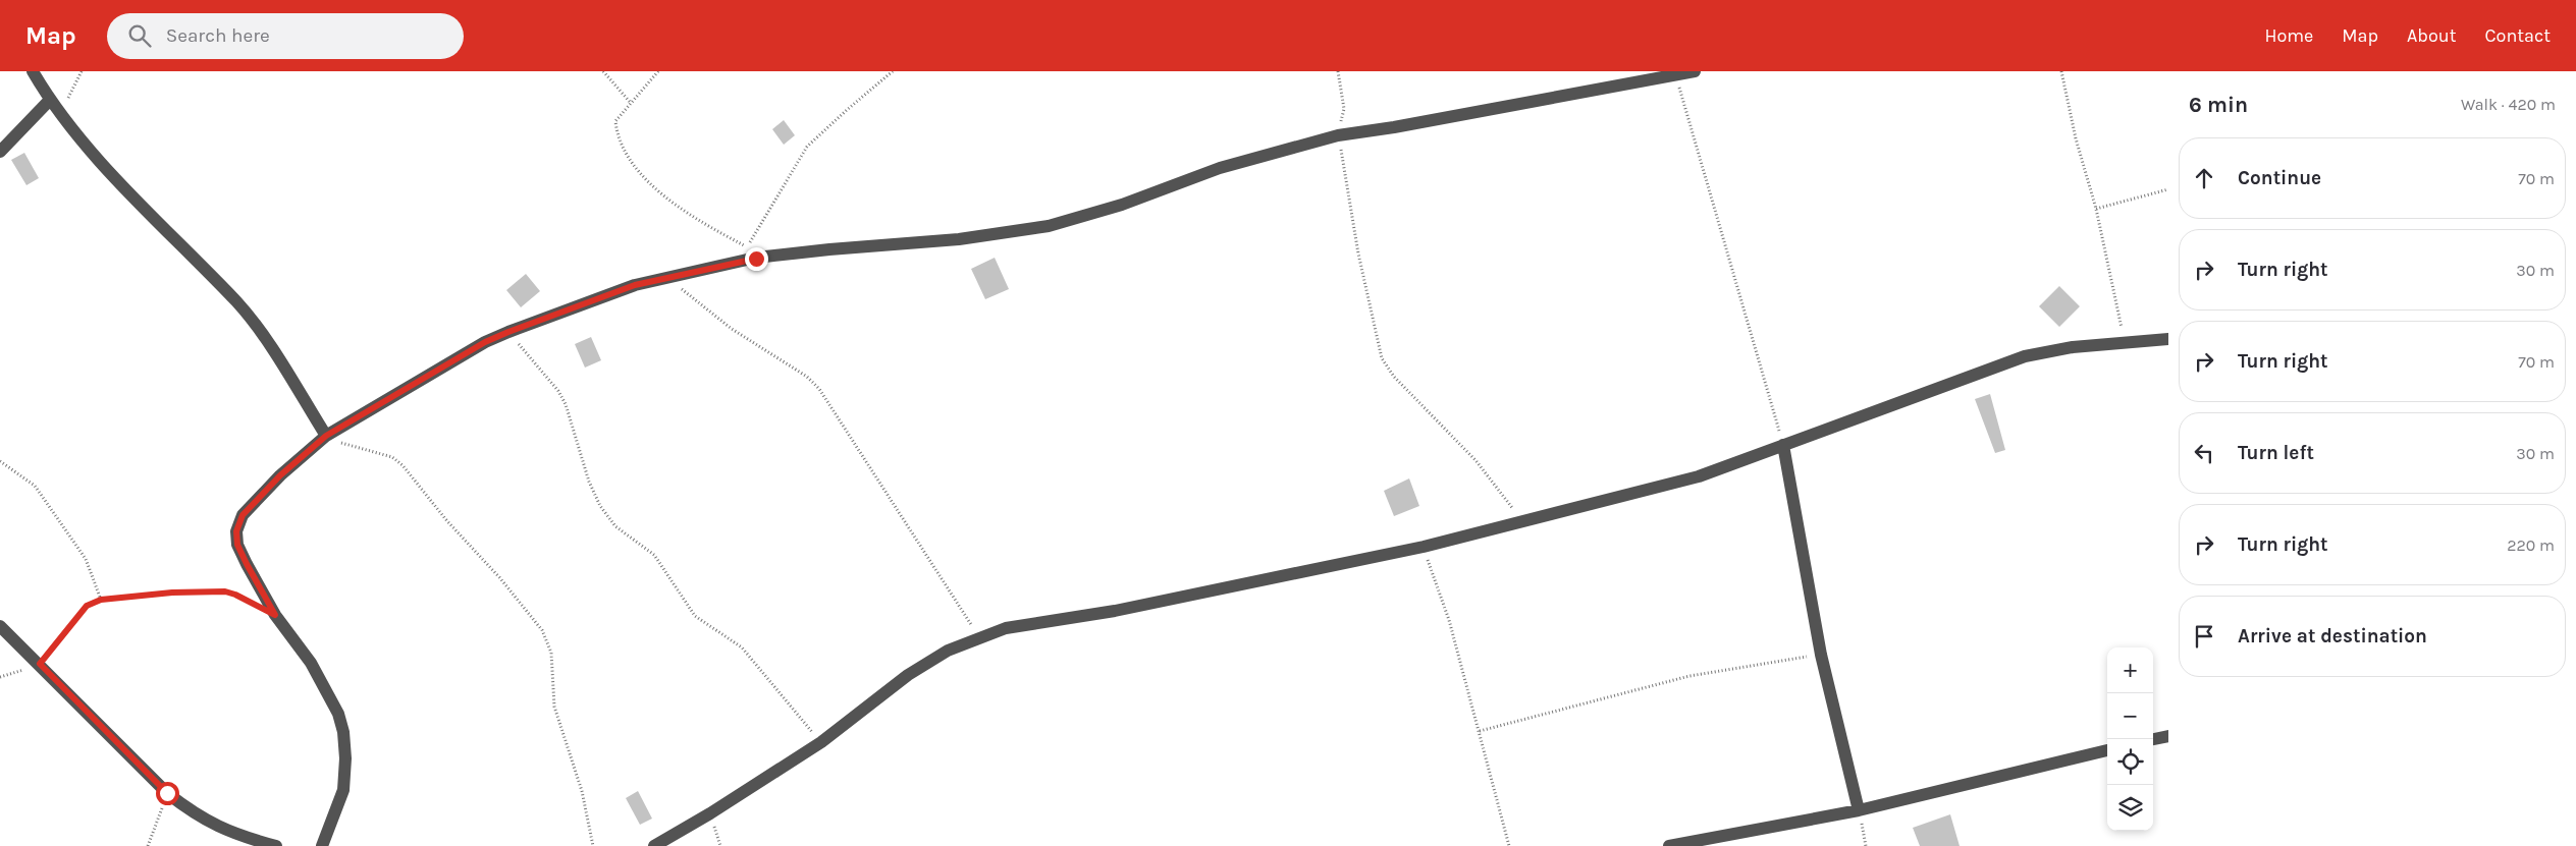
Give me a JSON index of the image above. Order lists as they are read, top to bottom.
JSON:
{
  "page": {
    "header": "Map",
    "search": "Search here",
    "nav": [
      "Home",
      "Map",
      "About",
      "Contact"
    ],
    "heading": ["6 min", "Walk · 420 m"],
    "list": [
      ["Continue", "70 m"],
      ["Turn right", "30 m"],
      ["Turn right", "70 m"],
      ["Turn left", "30 m"],
      ["Turn right", "220 m"],
      "Arrive at destination"
    ],
    "map_buttons": ["+", "−"]
  }
}
